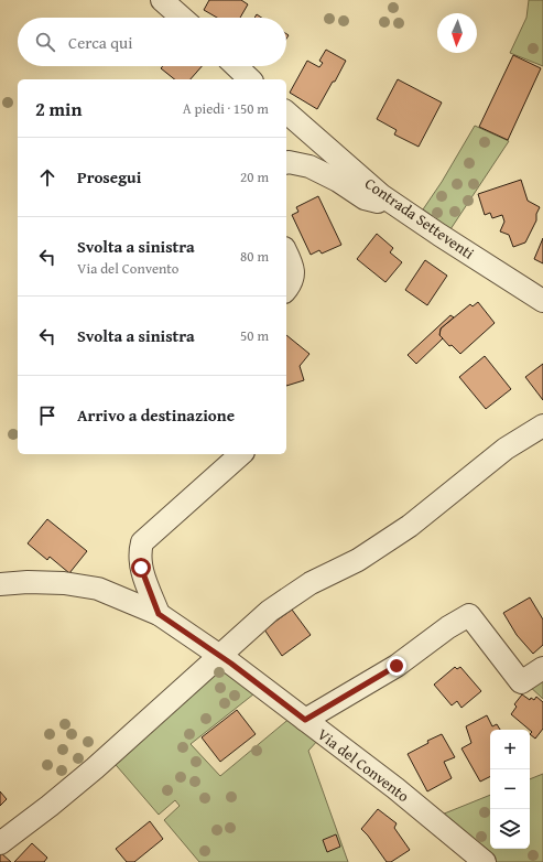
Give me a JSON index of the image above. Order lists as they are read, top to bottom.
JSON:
{
  "streets": {
    "street": ["Contrada Setteventi", "Via del Convento"]
  },
  "north": "bottom",
  "page": {
    "search": "Cerca qui",
    "heading": ["2 min", "A piedi · 150 m"],
    "list": [
      ["Prosegui", "20 m"],
      ["Svolta a sinistra", "Via del Convento", "80 m"],
      ["Svolta a sinistra", "50 m"],
      "Arrivo a destinazione"
    ],
    "map_buttons": ["+", "−"]
  }
}
